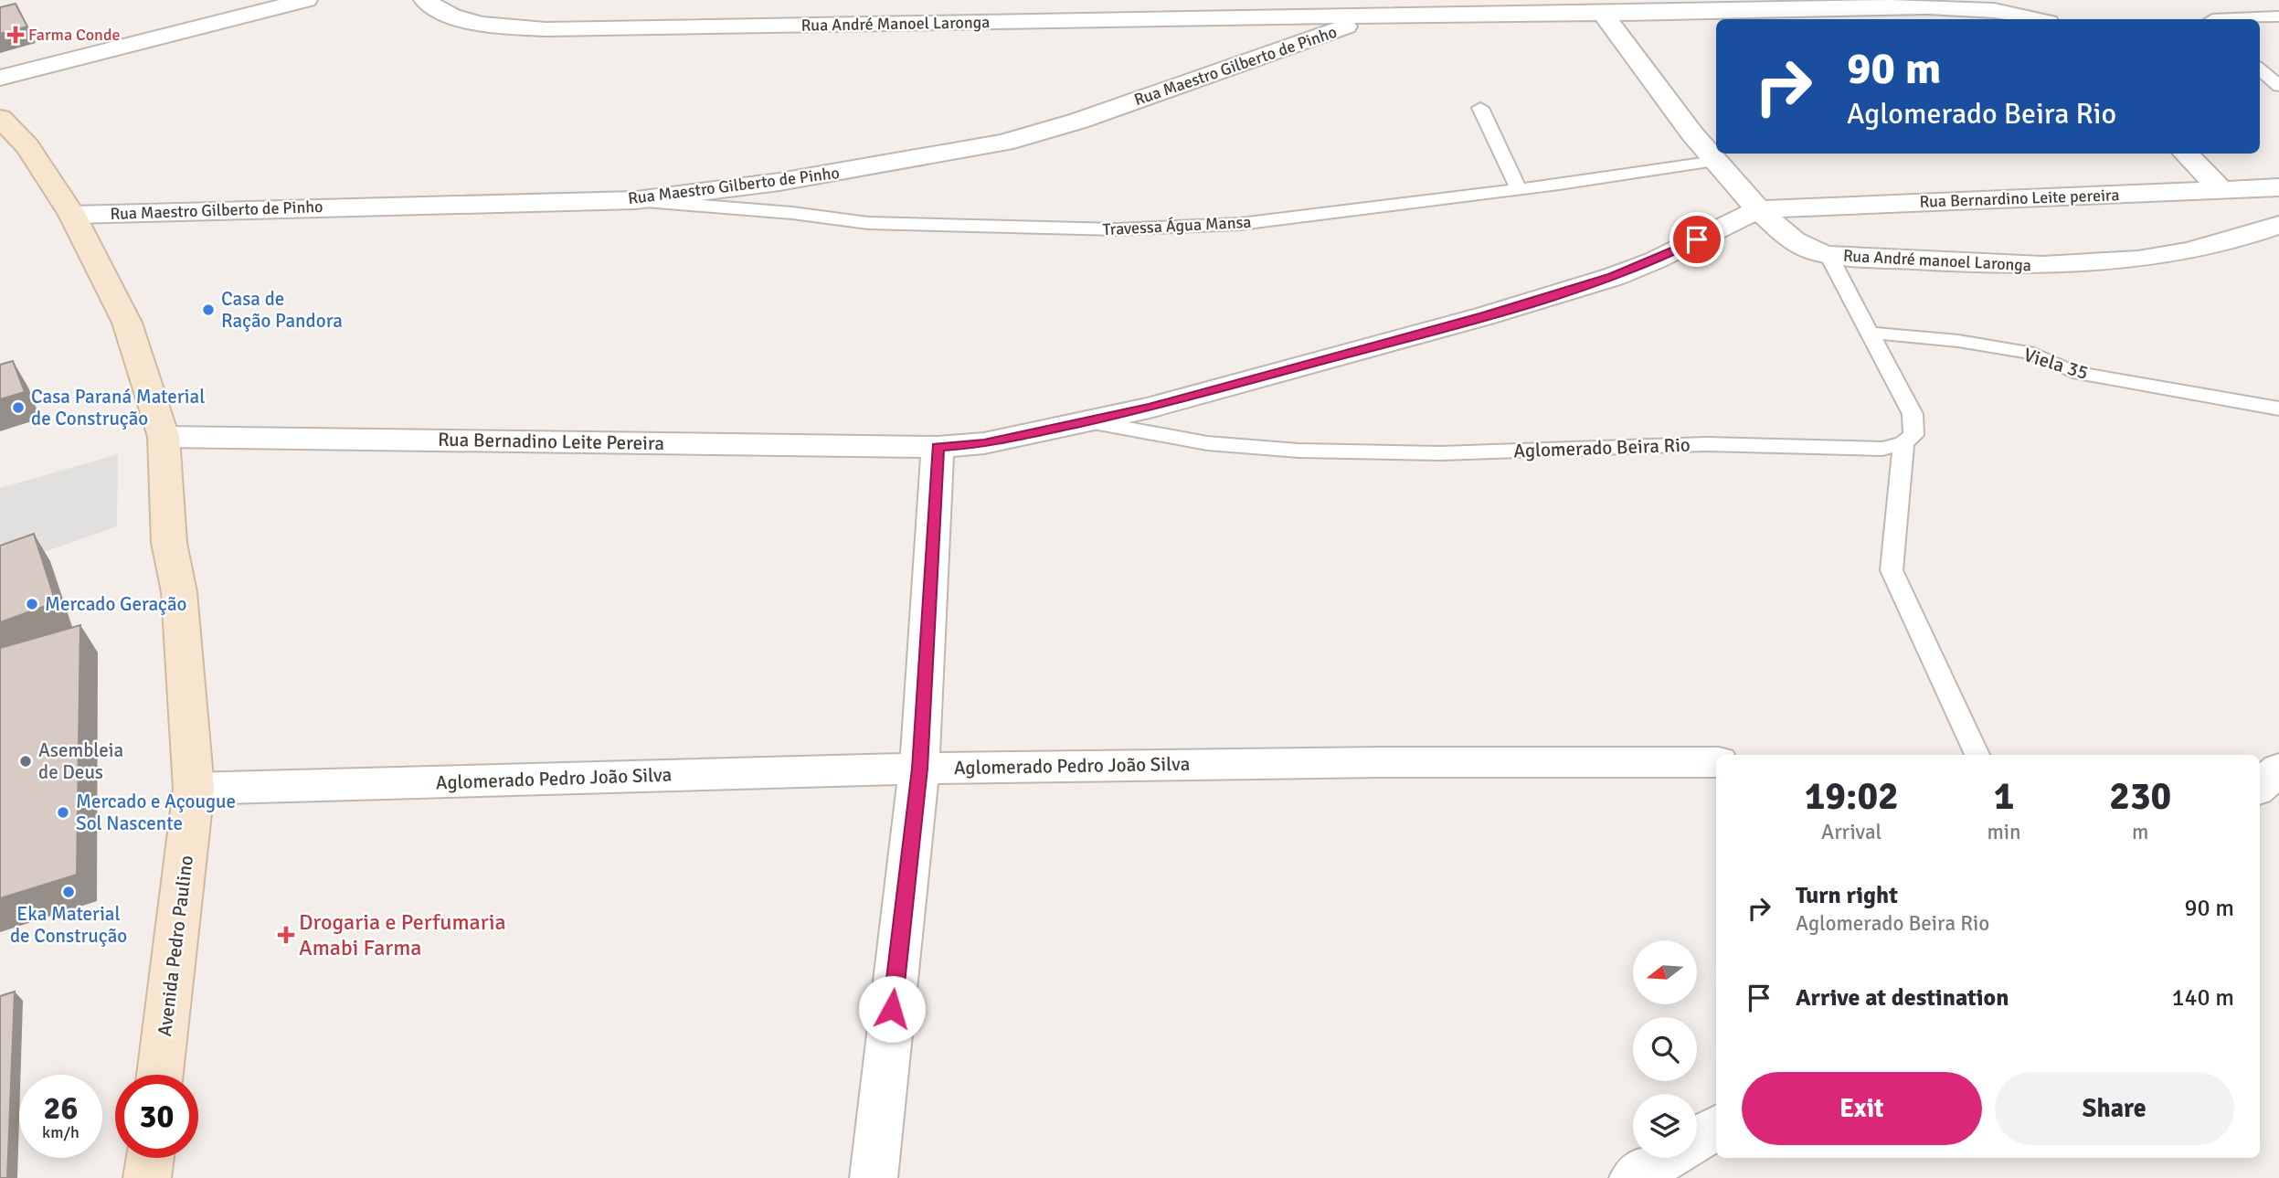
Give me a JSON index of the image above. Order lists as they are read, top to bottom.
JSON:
{
  "streets": {
    "main road": ["Avenida Pedro Paulino"],
    "street": [
      "Rua André Manoel Laronga",
      "Rua Maestro Gilberto de Pinho",
      "Rua Bernardino Leite pereira",
      "Rua André manoel Laronga",
      "Rua Bernadino Leite Pereira",
      "Aglomerado Beira Rio",
      "Aglomerado Pedro João Silva"
    ],
    "lane": ["Travessa Água Mansa", "Viela 35"]
  },
  "crossings": [
    ["Rua André Manoel Laronga", "Rua Maestro Gilberto de Pinho"],
    ["Rua Maestro Gilberto de Pinho", "Travessa Água Mansa"],
    ["Rua Maestro Gilberto de Pinho", "Avenida Pedro Paulino"],
    ["Rua Bernardino Leite pereira", "Rua André manoel Laronga"],
    ["Rua Bernardino Leite pereira", "Aglomerado Beira Rio"],
    ["Travessa Água Mansa", "Rua André manoel Laronga"],
    ["Rua André manoel Laronga", "Aglomerado Beira Rio"],
    ["Rua Bernadino Leite Pereira", "Aglomerado Beira Rio"],
    ["Rua Bernadino Leite Pereira", "Avenida Pedro Paulino"],
    ["Aglomerado Pedro João Silva", "Avenida Pedro Paulino"]
  ],
  "places": {
    "health": ["Farma Conde", "Drogaria e Perfumaria Amabi Farma"],
    "other": [
      "Casa de Ração Pandora",
      "Casa Paraná Material de Construção",
      "Mercado Geração",
      "Asembleia de Deus",
      "Mercado e Açougue Sol Nascente",
      "Eka Material de Construção"
    ]
  },
  "north": "left",
  "page": {
    "turn": ["90 m", "Aglomerado Beira Rio"],
    "eta": [
      "19:02",
      "Arrival",
      "1",
      "min",
      "230",
      "m"
    ],
    "list": [
      {
        "name": "Turn right",
        "note": "Aglomerado Beira Rio",
        "value": "90 m"
      },
      {
        "name": "Arrive at destination",
        "value": "140 m"
      }
    ],
    "buttons": ["Exit", "Share"],
    "speed": "26 km/h",
    "limit": "30"
  }
}
